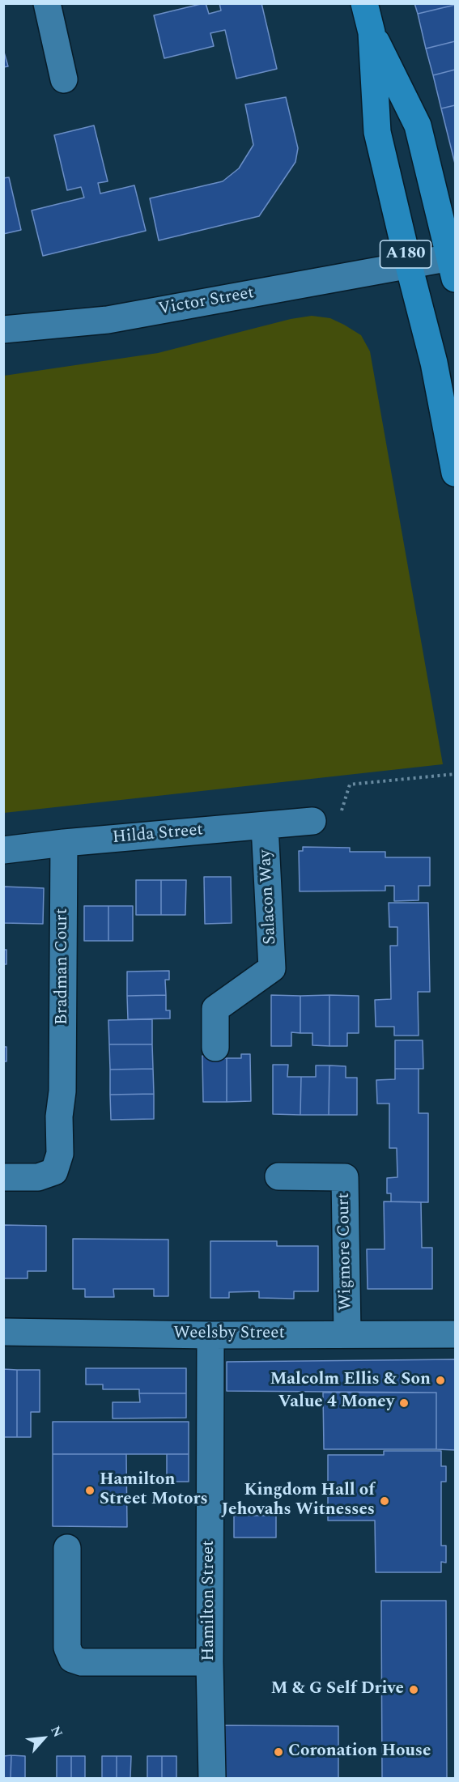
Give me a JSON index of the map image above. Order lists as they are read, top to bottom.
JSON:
{
  "streets": {
    "main road": ["A180"],
    "street": [
      "Victor Street",
      "Hilda Street",
      "Salacon Way",
      "Bradman Court",
      "Wigmore Court",
      "Weelsby Street",
      "Hamilton Street"
    ]
  },
  "crossings": [
    ["A180", "Victor Street"],
    ["Hilda Street", "Salacon Way"],
    ["Hilda Street", "Bradman Court"],
    ["Wigmore Court", "Weelsby Street"],
    ["Weelsby Street", "Hamilton Street"]
  ],
  "places": [
    "Malcolm Ellis & Son",
    "Value 4 Money",
    "Hamilton Street Motors",
    "Kingdom Hall of Jehovahs Witnesses",
    "M & G Self Drive",
    "Coronation House"
  ],
  "north": "top right"
}
